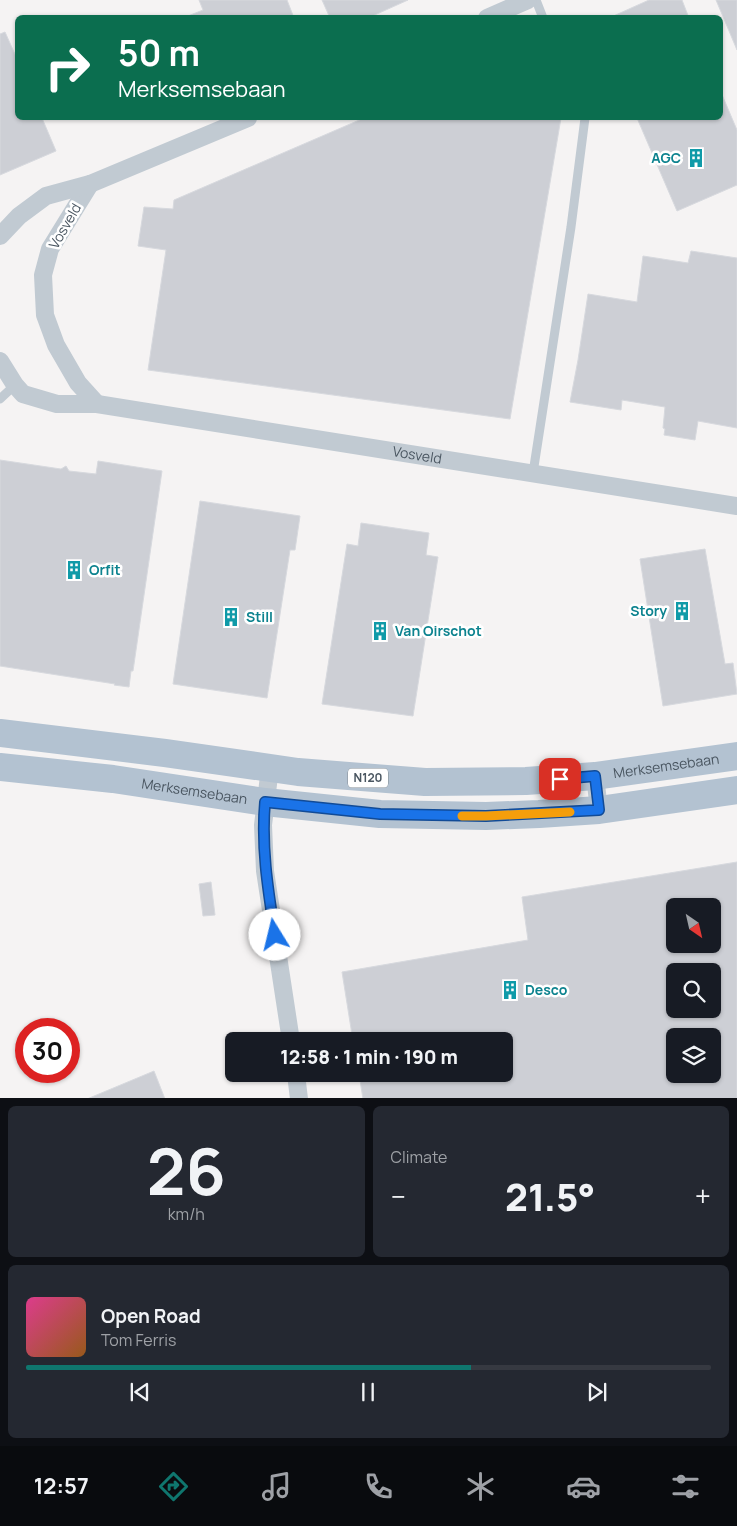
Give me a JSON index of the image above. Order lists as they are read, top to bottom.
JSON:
{
  "streets": {
    "main road": ["Merksemsebaan", "N120"],
    "street": ["Vosveld"]
  },
  "places": {
    "building": [
      "AGC",
      "Orfit",
      "Story",
      "Still",
      "Van Oirschot",
      "Desco"
    ]
  },
  "north": "bottom right",
  "page": {
    "turn": ["50 m", "Merksemsebaan"],
    "limit": "30",
    "trip": "12:58 · 1 min · 190 m",
    "tile": [
      ["26", "km/h"],
      "Climate"
    ],
    "heat": ["−", "21.5°", "+"],
    "song": ["Open Road", "Tom Ferris"],
    "tabs": "12:57"
  }
}
